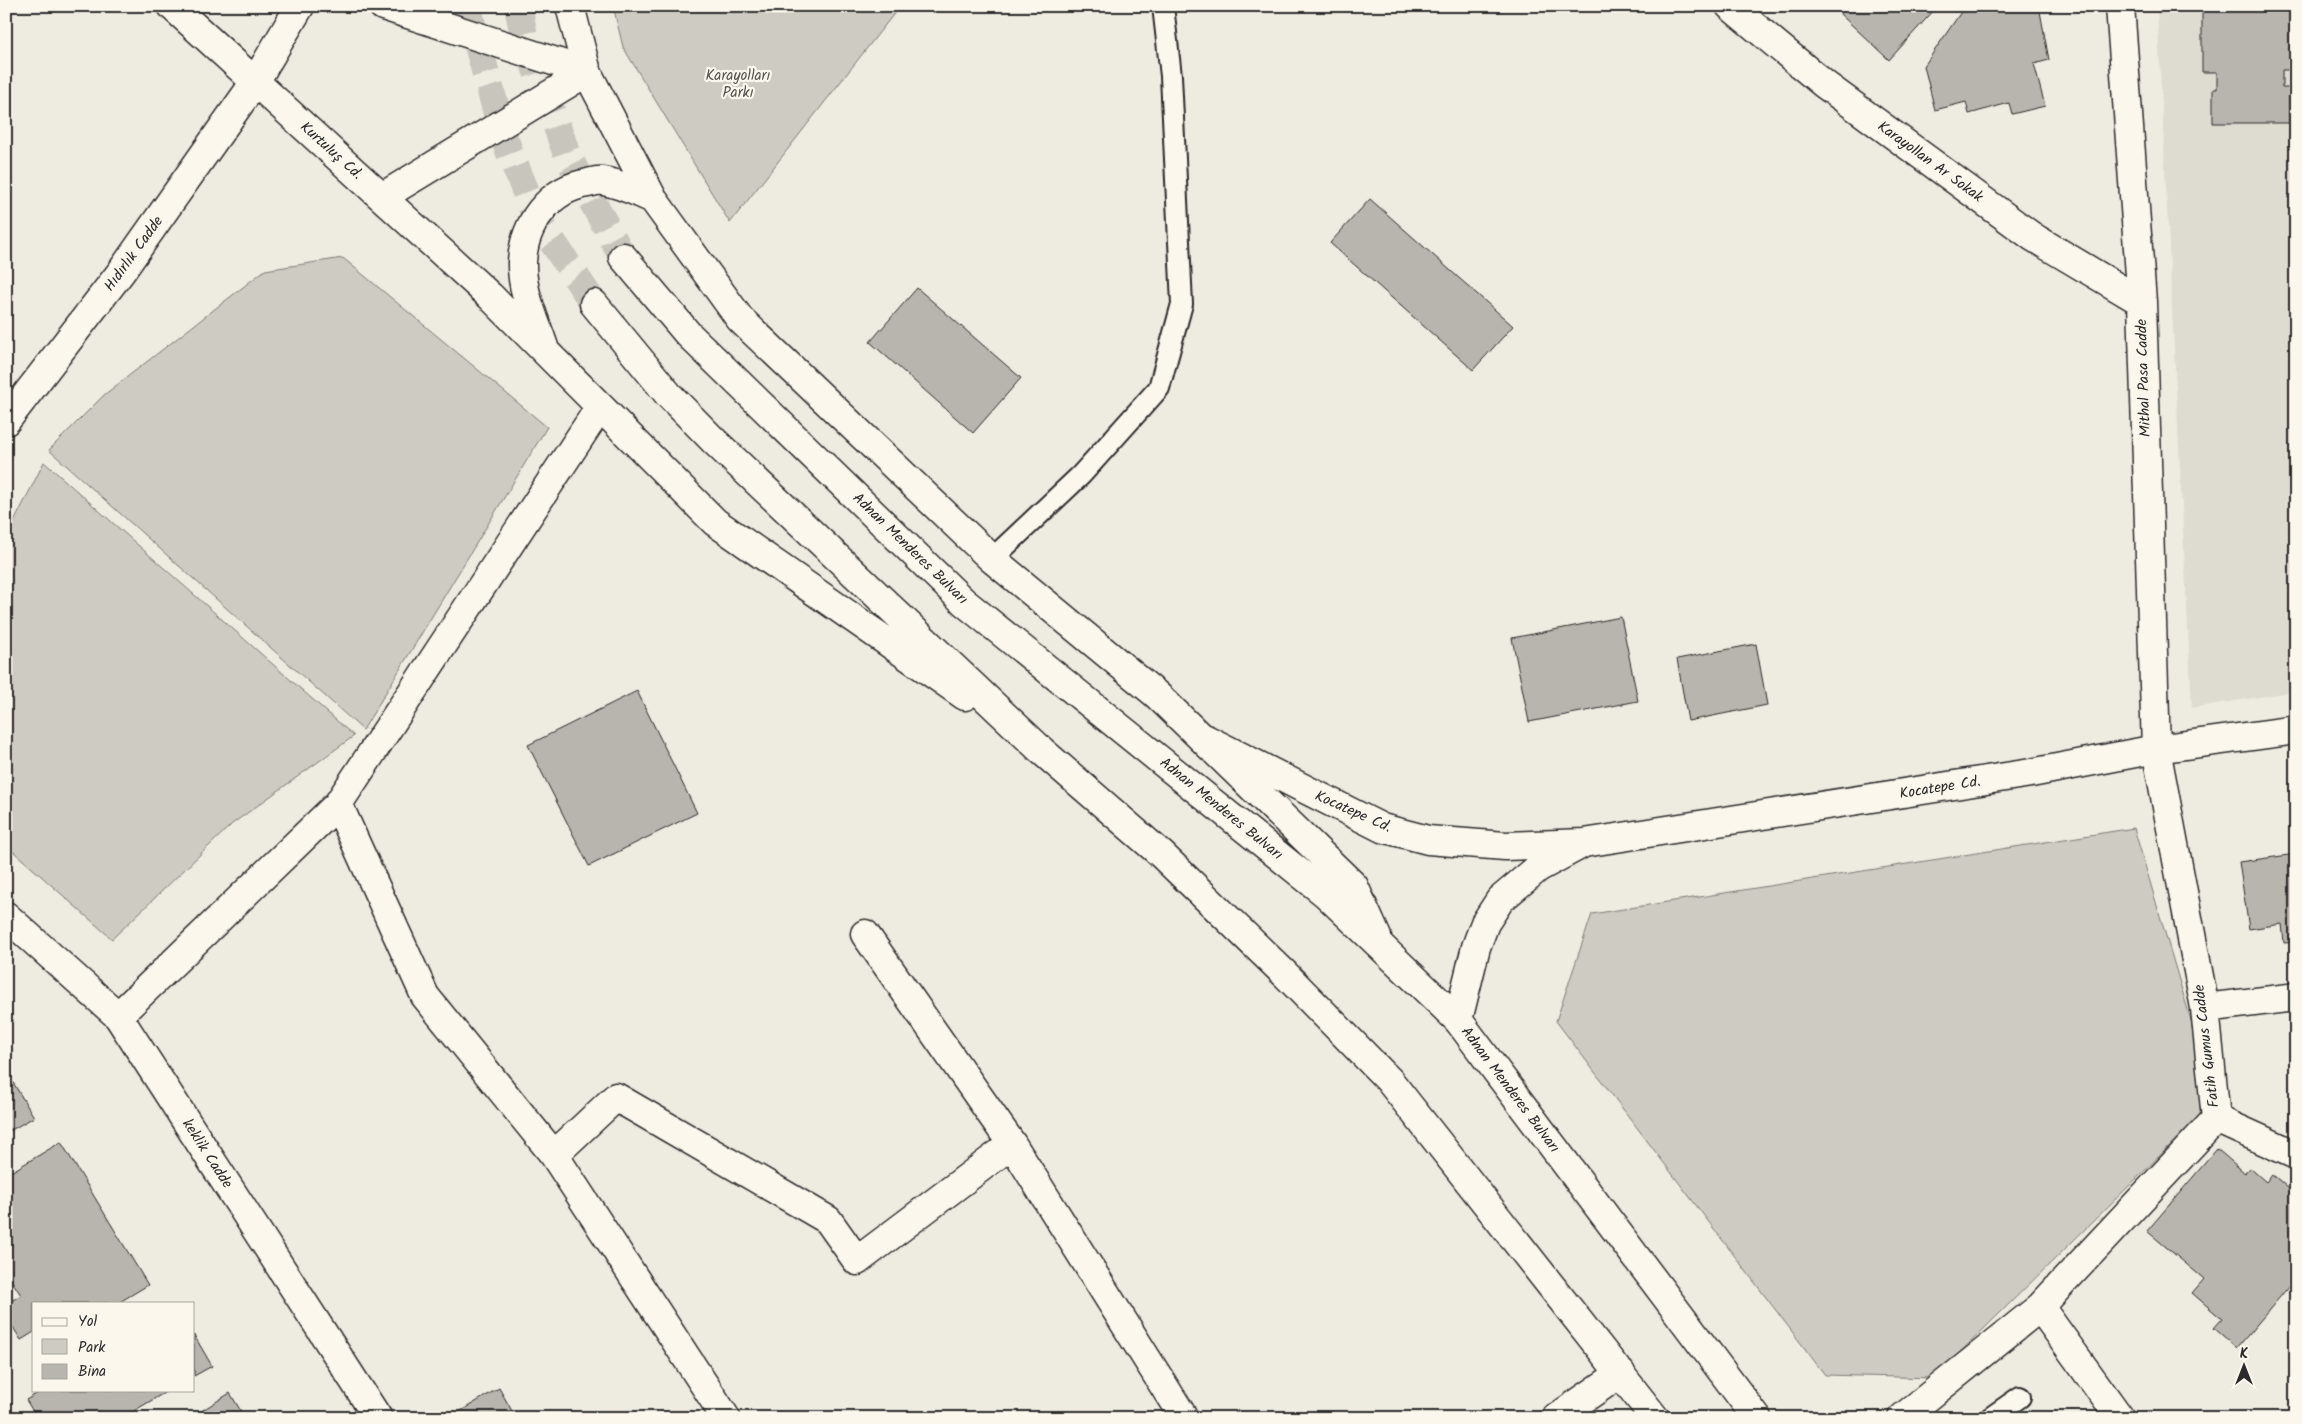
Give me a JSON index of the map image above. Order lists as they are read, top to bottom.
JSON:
{
  "streets": {
    "main road": [
      "Kurtuluş Cd.",
      "Karayollan Ar Sokak",
      "Hıdırlık Cadde",
      "Mithal Pasa Cadde",
      "Adnan Menderes Bulvarı",
      "Kocatepe Cd.",
      "Fatih Gumus Cadde",
      "keklik Cadde"
    ]
  },
  "crossings": [
    ["Kurtuluş Cd.", "Hıdırlık Cadde"],
    ["Karayollan Ar Sokak", "Mithal Pasa Cadde"],
    ["Mithal Pasa Cadde", "Kocatepe Cd."],
    ["Mithal Pasa Cadde", "Fatih Gumus Cadde"],
    ["Adnan Menderes Bulvarı", "Kocatepe Cd."],
    ["Kocatepe Cd.", "Fatih Gumus Cadde"]
  ],
  "parks": ["Karayolları Parkı"],
  "legend": ["Yol", "Park", "Bina"],
  "north": "top"
}
